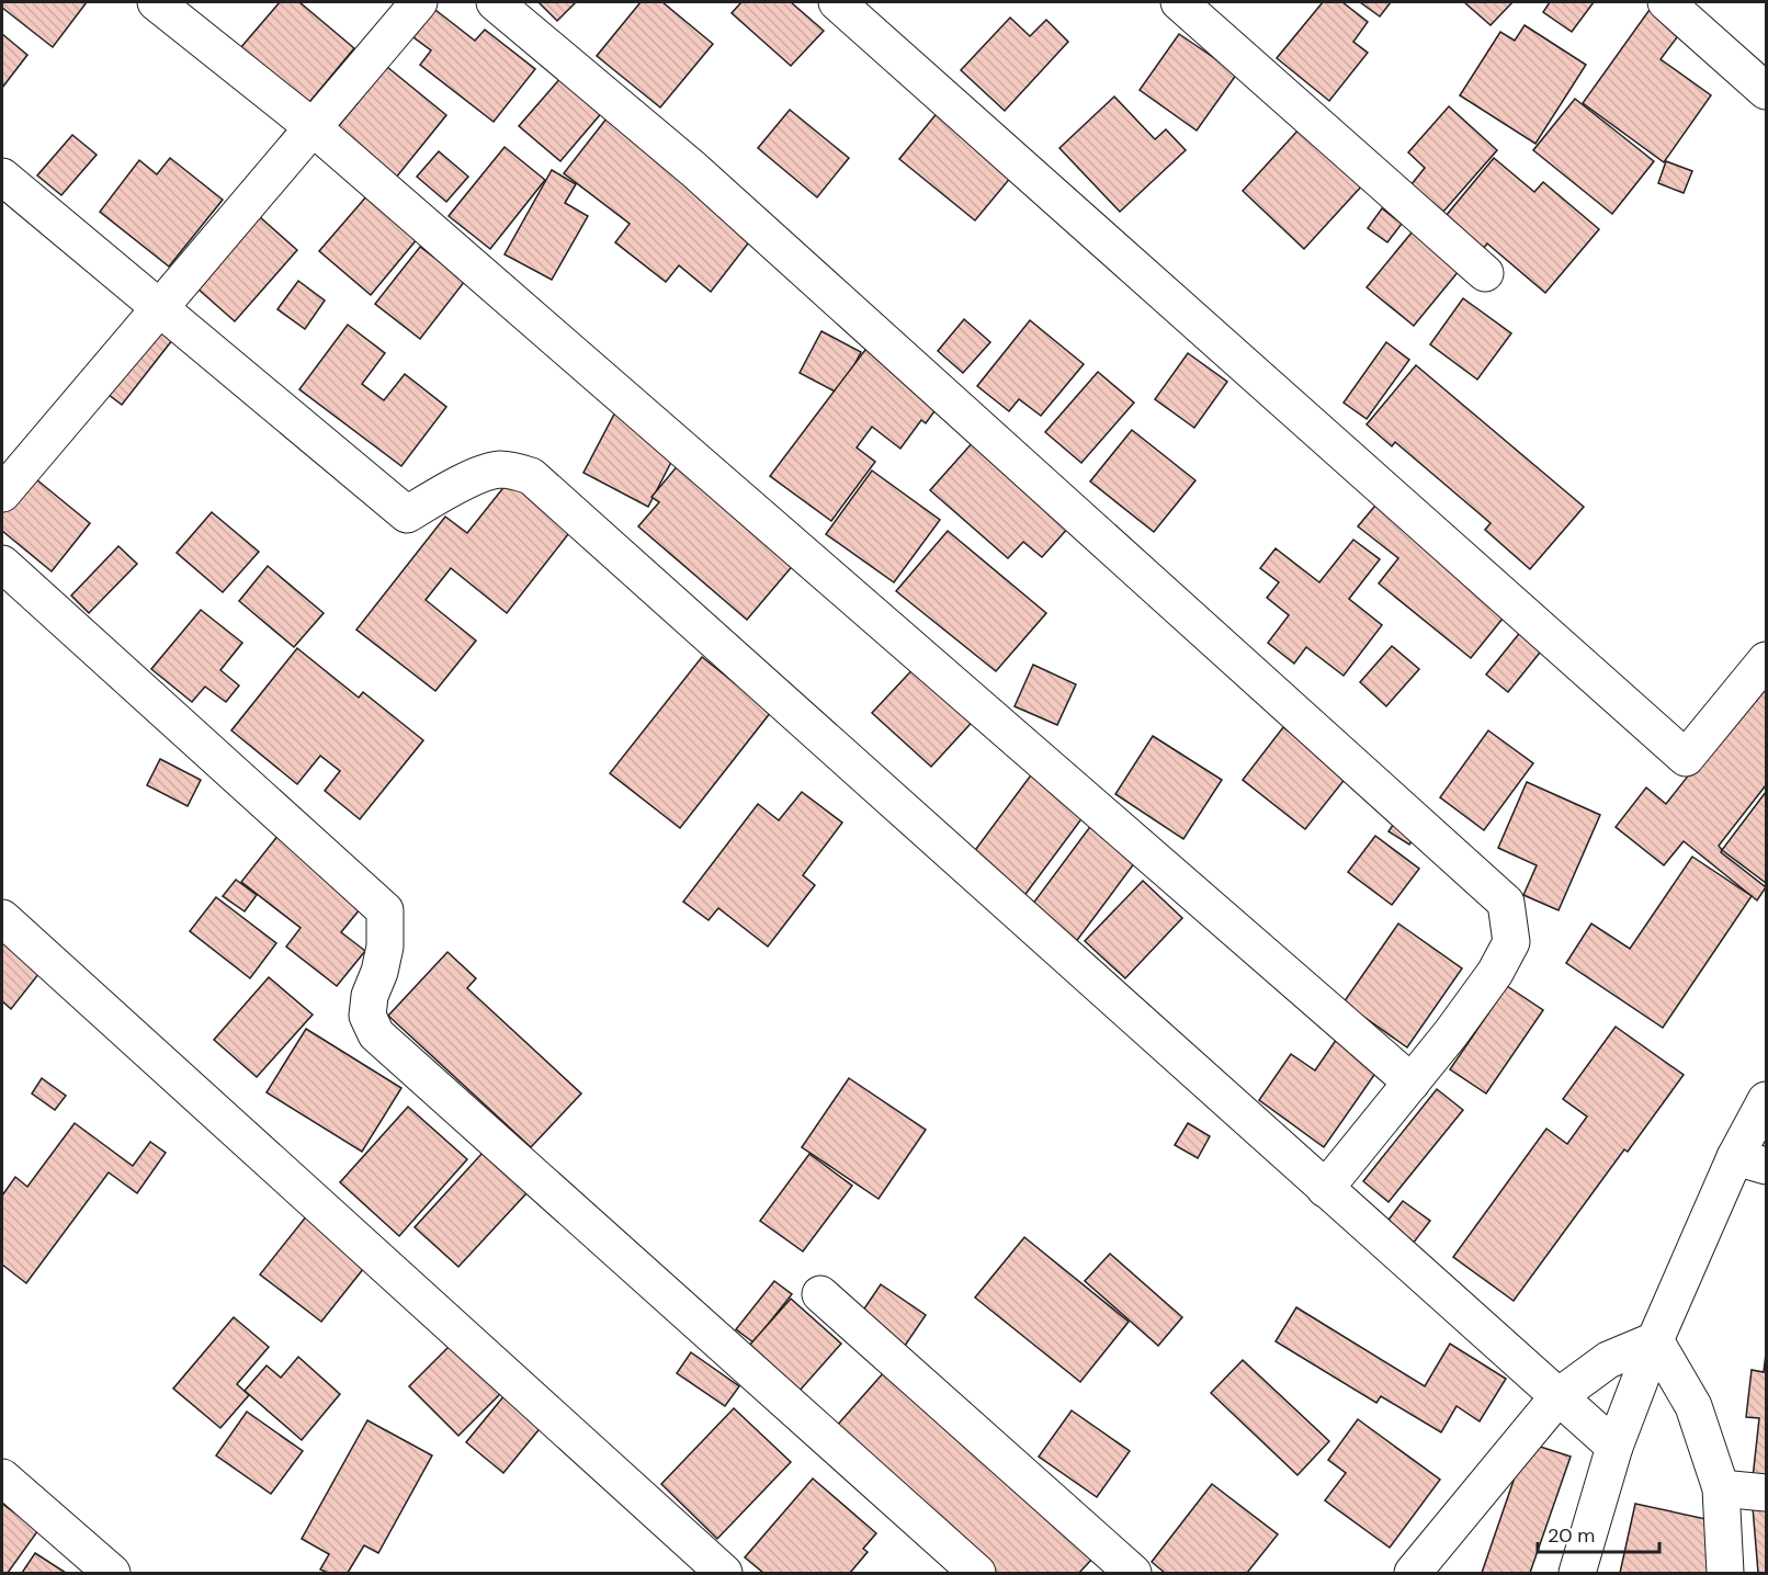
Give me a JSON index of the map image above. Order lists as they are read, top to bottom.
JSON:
{
  "scale_bar": "20 m"
}
